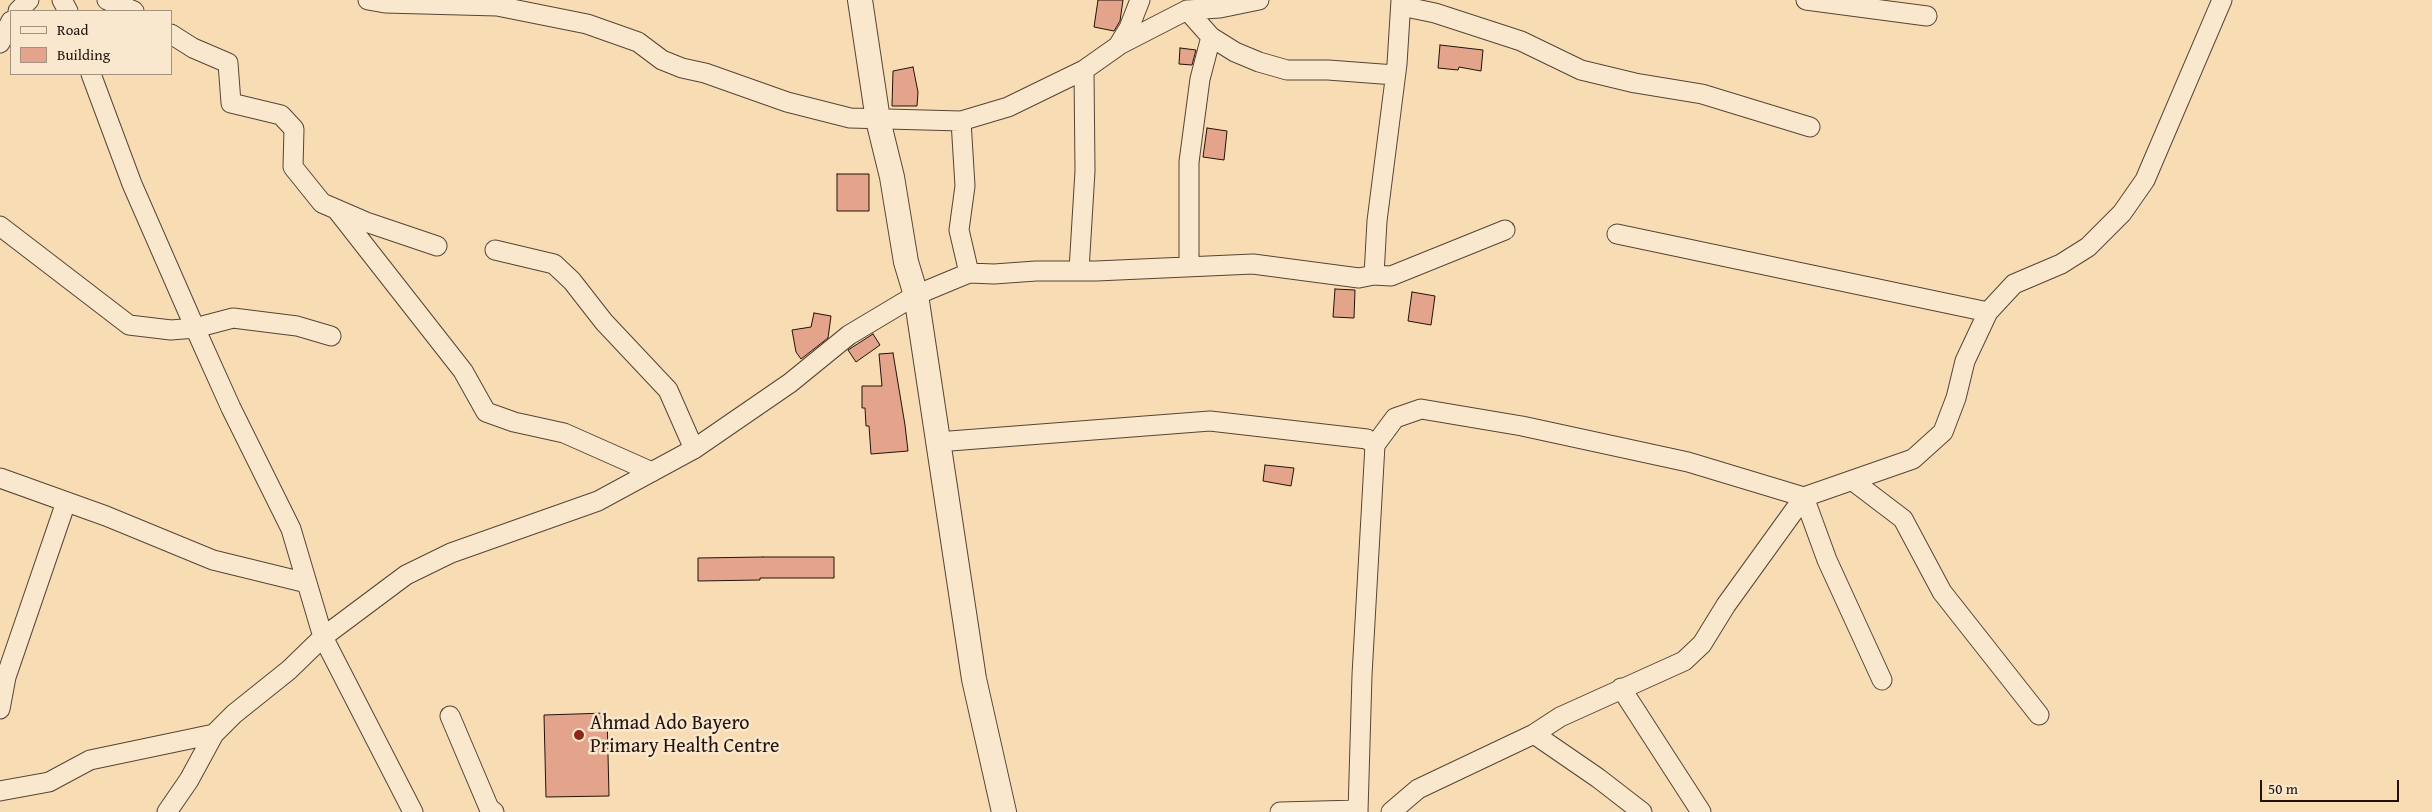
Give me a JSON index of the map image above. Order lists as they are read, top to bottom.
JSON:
{
  "places": ["Ahmad Ado Bayero Primary Health Centre"],
  "legend": ["Road", "Building"],
  "scale_bar": "50 m"
}
